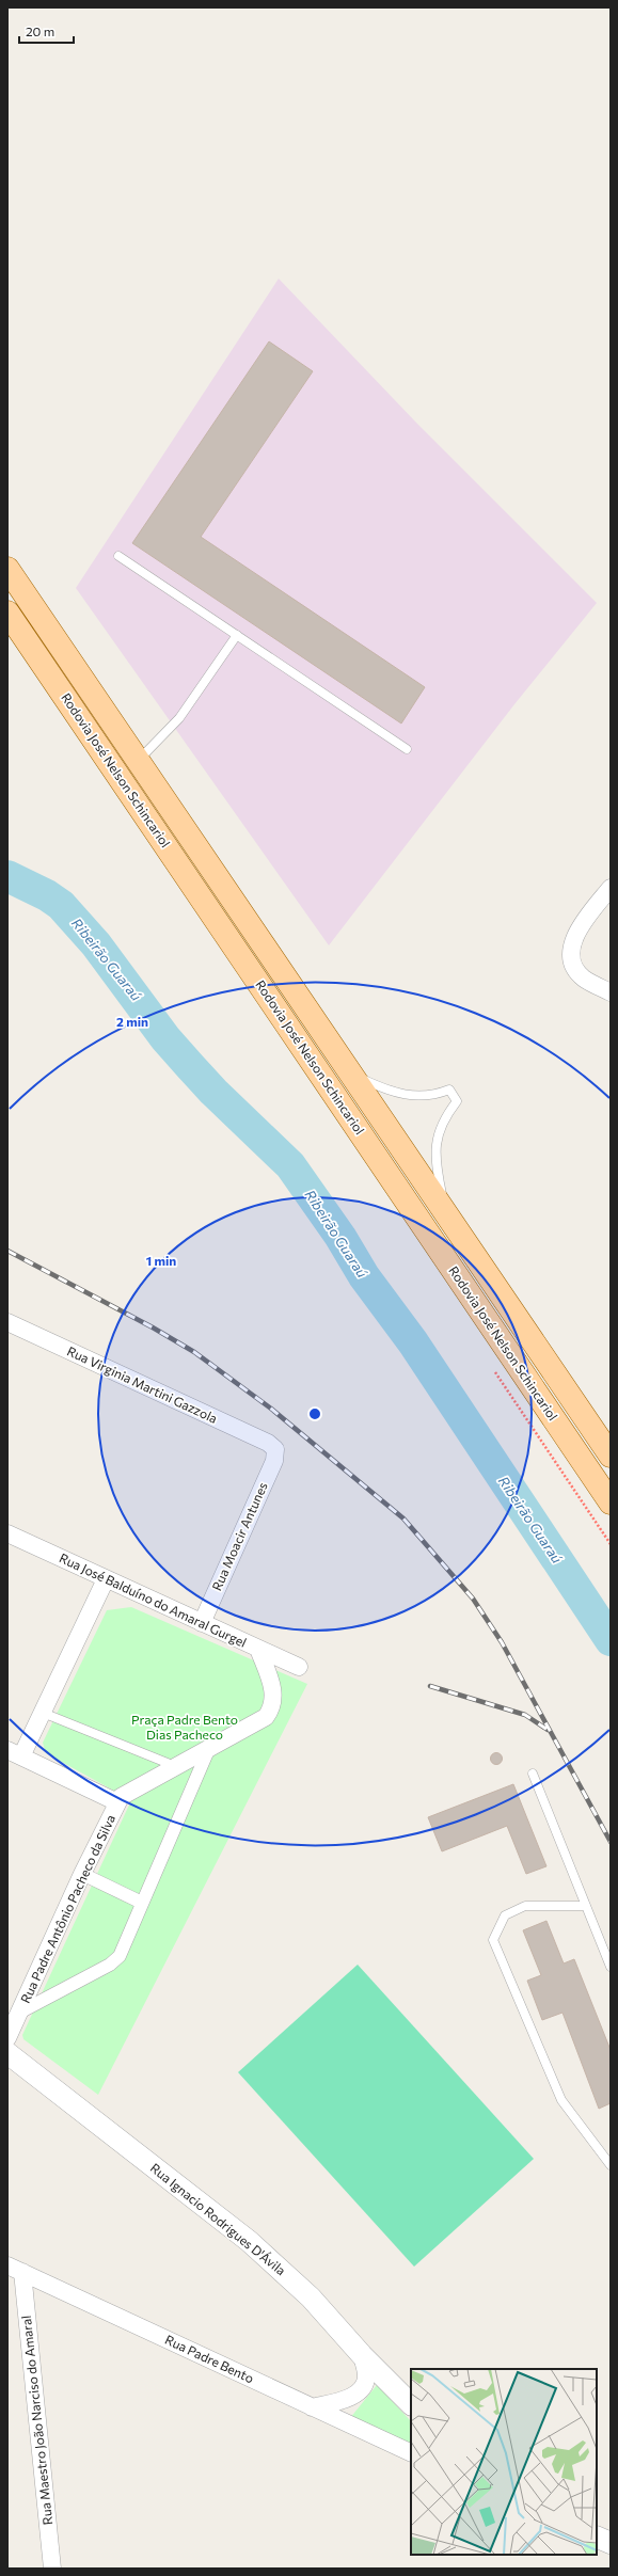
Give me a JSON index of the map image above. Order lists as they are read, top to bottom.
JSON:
{
  "streets": {
    "main road": ["Rodovia José Nelson Schincariol"],
    "street": [
      "Rua Virginia Martini Gazzola",
      "Rua Moacir Antunes",
      "Rua José Balduíno do Amaral Gurgel",
      "Rua Padre Antônio Pacheco da Silva",
      "Rua Ignacio Rodrigues D'Ávila",
      "Rua Padre Bento",
      "Rua Maestro João Narciso do Amaral"
    ]
  },
  "crossings": [
    ["Rua Virginia Martini Gazzola", "Rua Moacir Antunes"],
    ["Rua Moacir Antunes", "Rua José Balduíno do Amaral Gurgel"],
    ["Rua Padre Bento", "Rua Maestro João Narciso do Amaral"]
  ],
  "water": ["Ribeirão Guaraú"],
  "parks": ["Praça Padre Bento Dias Pacheco"],
  "scale_bar": "20 m",
  "rings": ["2 min", "1 min"]
}
